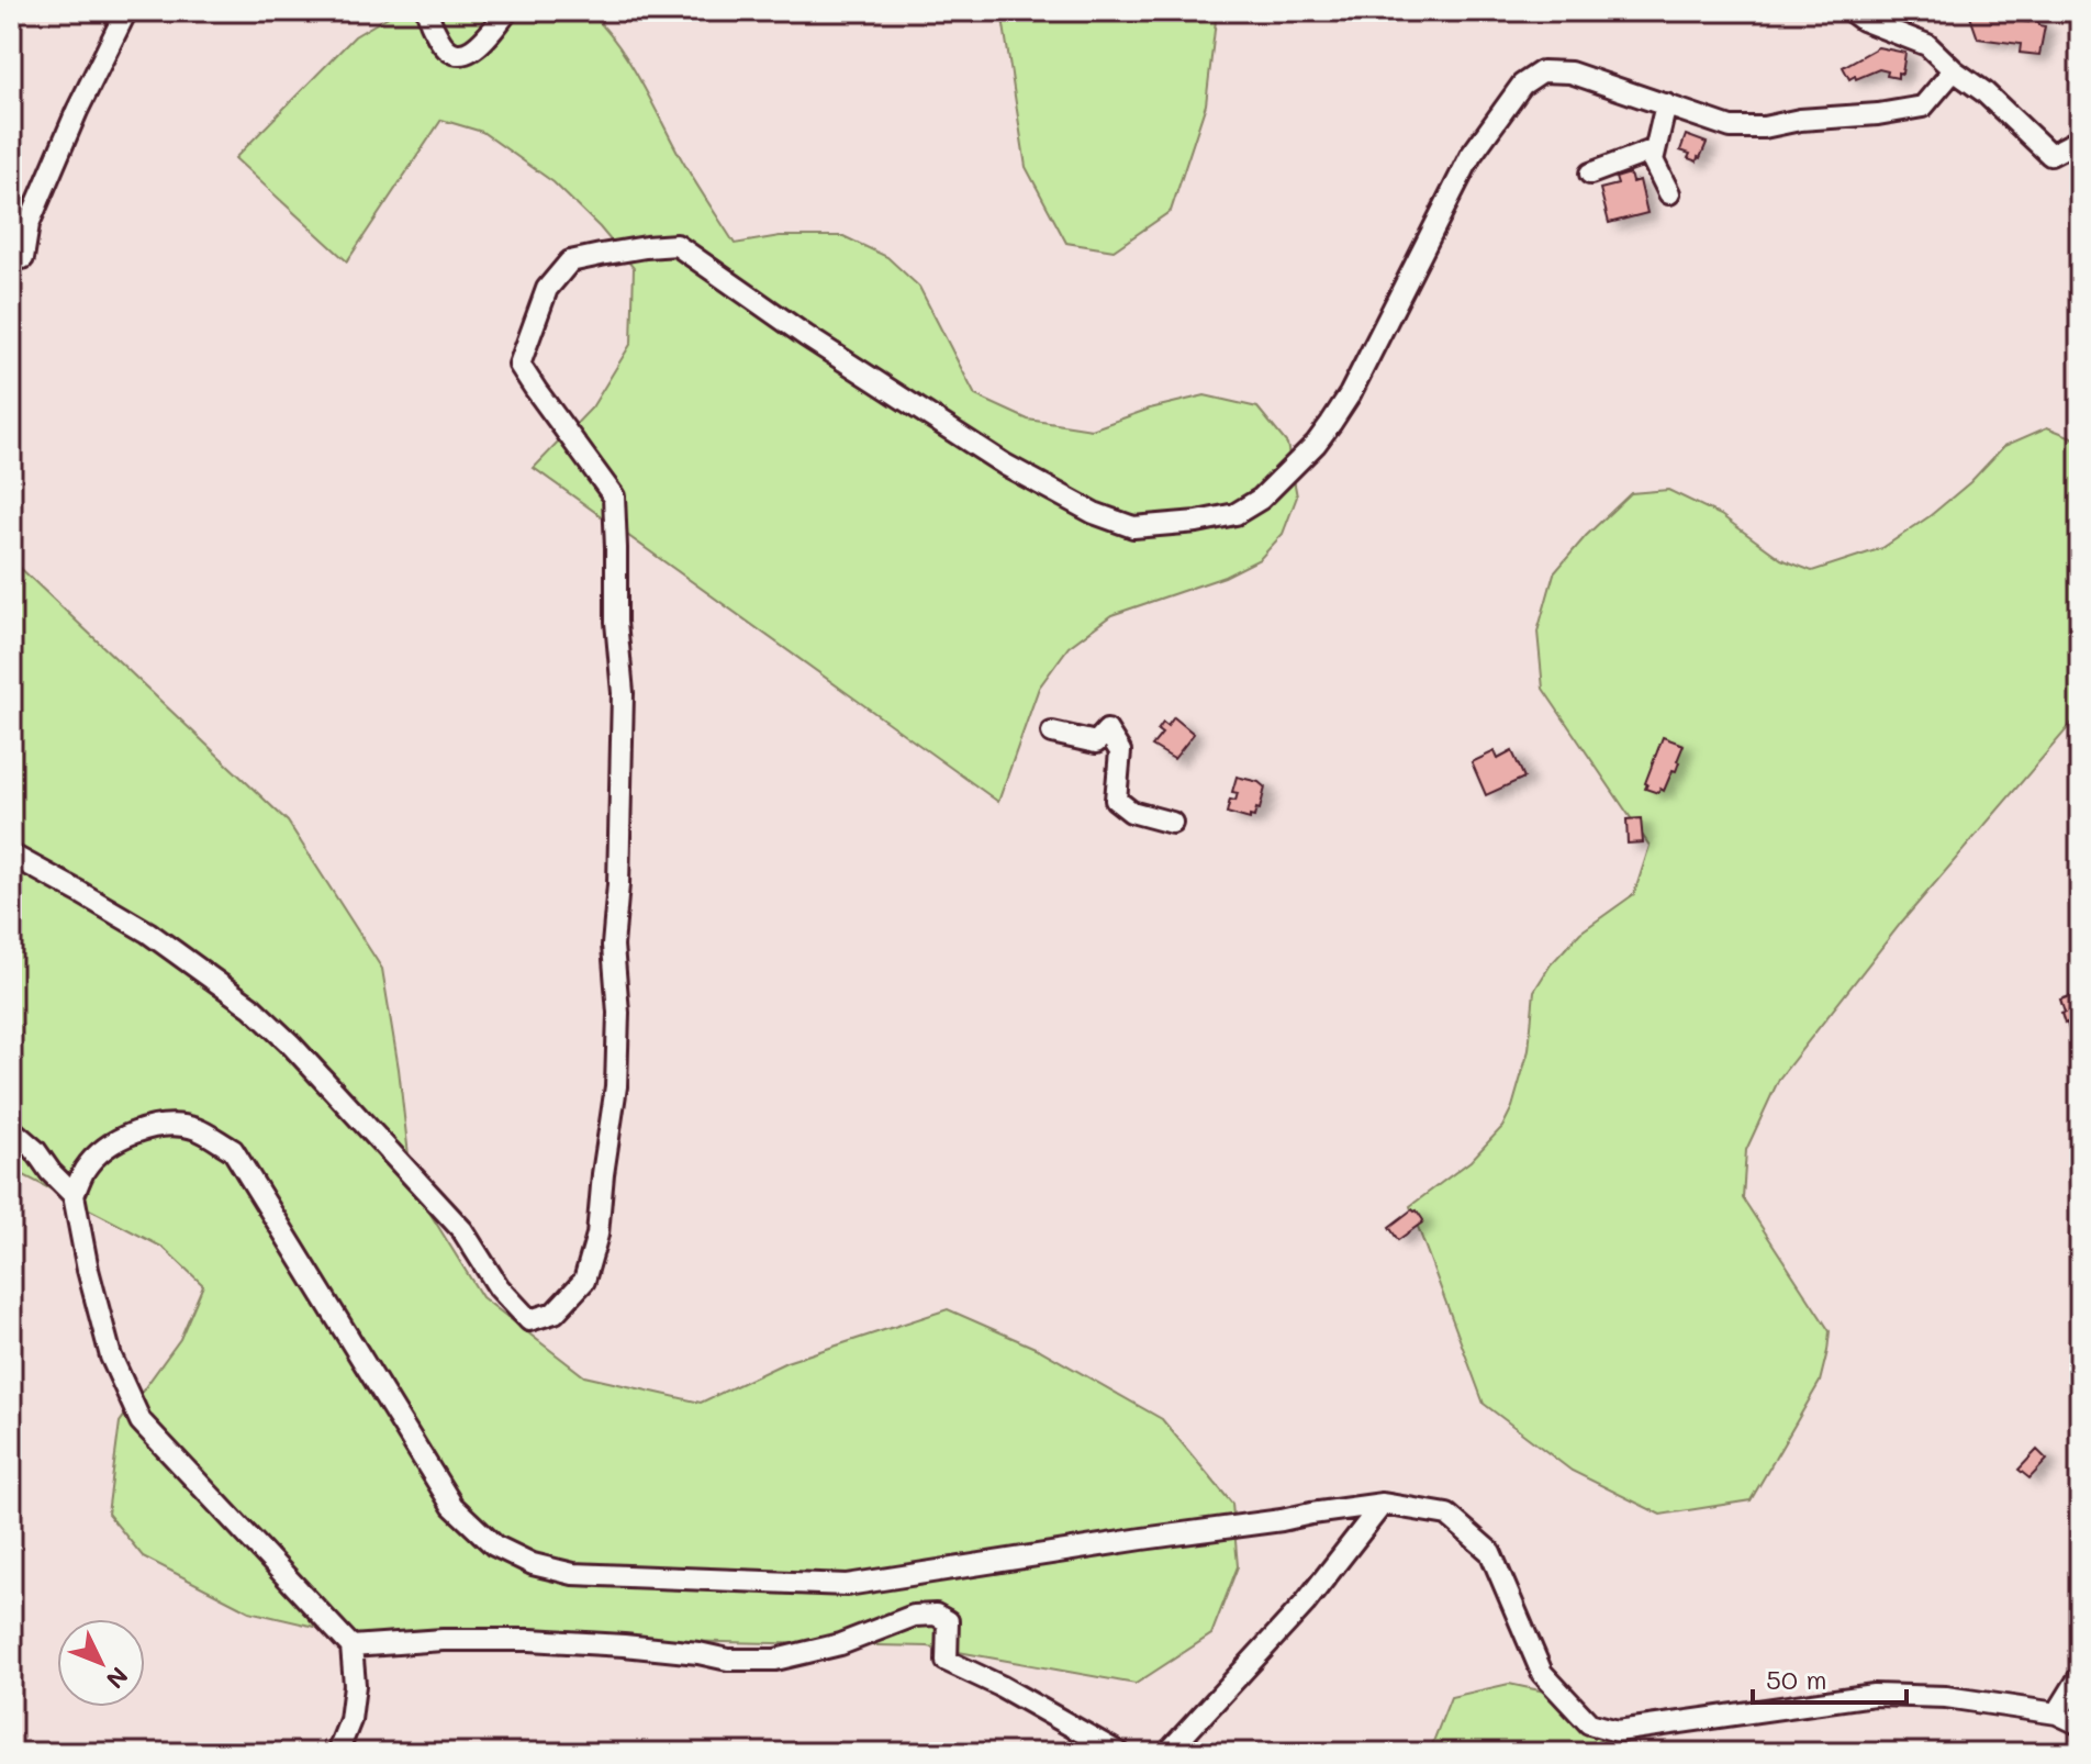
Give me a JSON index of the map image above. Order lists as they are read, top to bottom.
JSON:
{
  "scale_bar": "50 m",
  "north": "bottom right"
}
